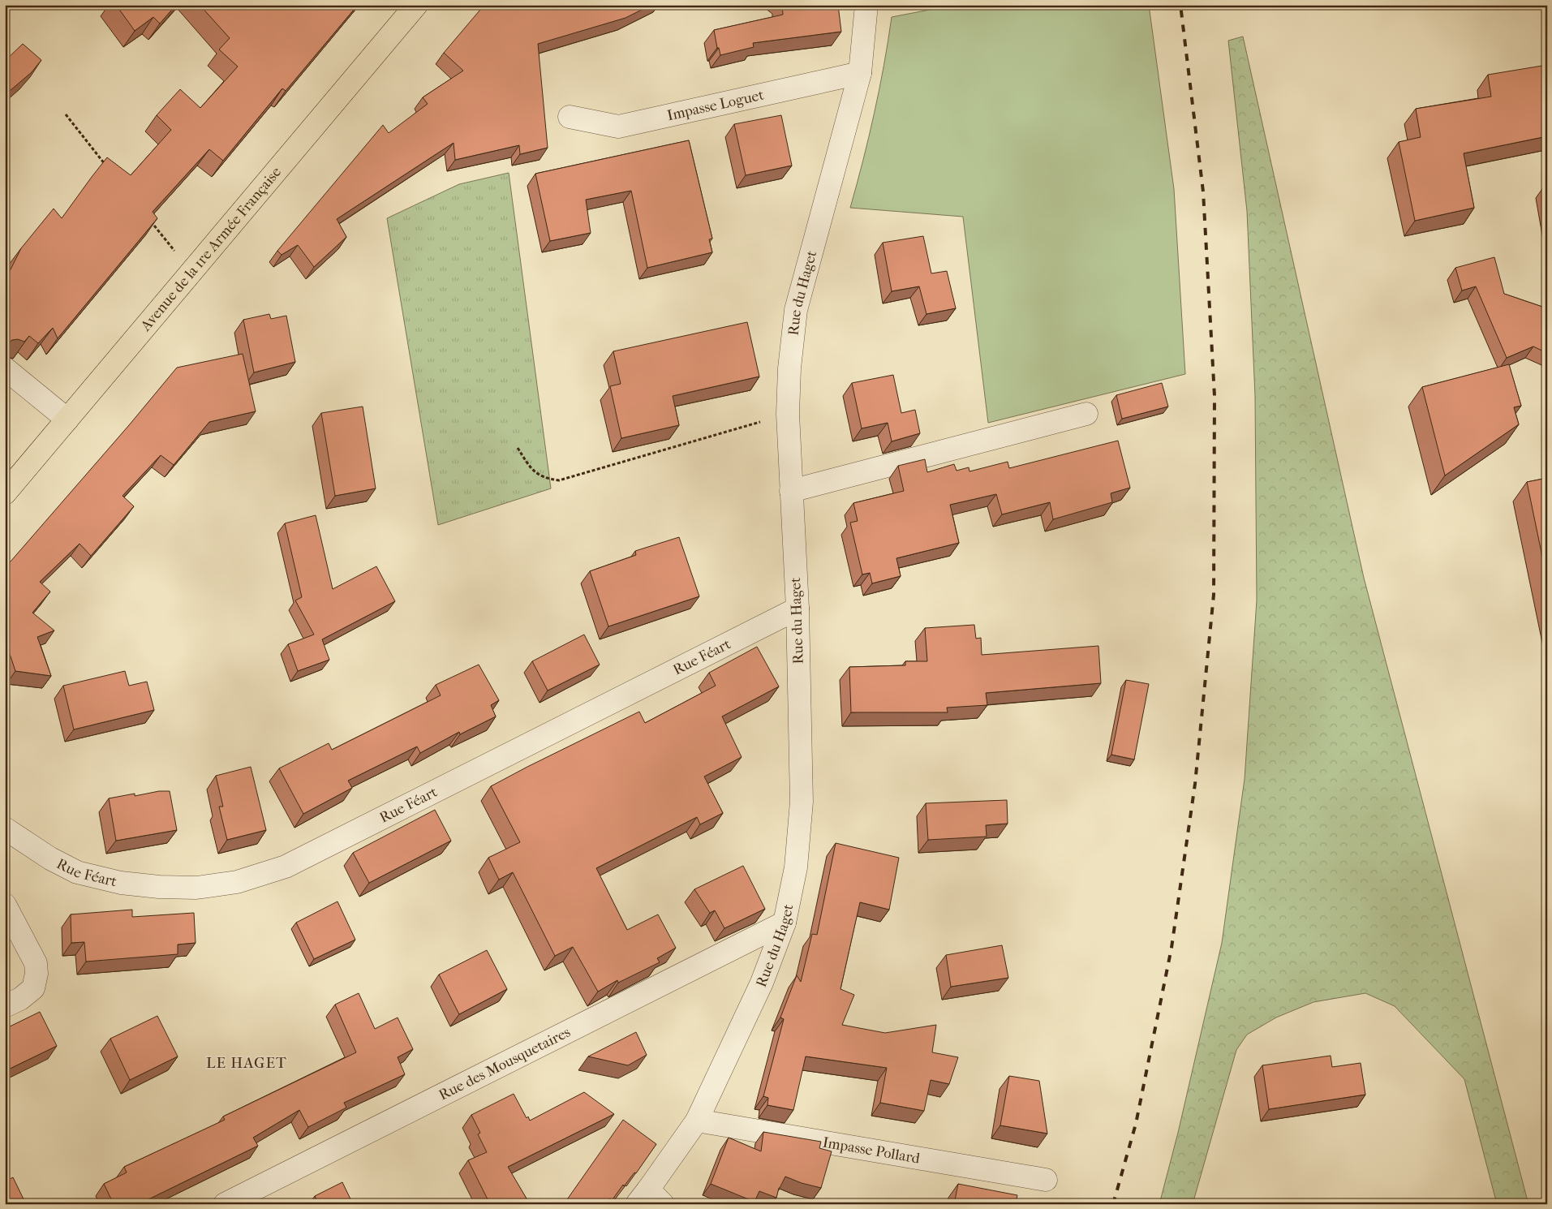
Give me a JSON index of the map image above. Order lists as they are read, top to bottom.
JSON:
{
  "streets": {
    "main road": ["Avenue de la 1re Armée Française"],
    "street": [
      "Impasse Loguet",
      "Rue du Haget",
      "Rue Féart",
      "Rue des Mousquetaires",
      "Impasse Pollard"
    ]
  },
  "crossings": [
    ["Impasse Loguet", "Rue du Haget"],
    ["Rue du Haget", "Rue Féart"],
    ["Rue du Haget", "Rue des Mousquetaires"],
    ["Rue du Haget", "Impasse Pollard"]
  ],
  "districts": ["LE HAGET"]
}
